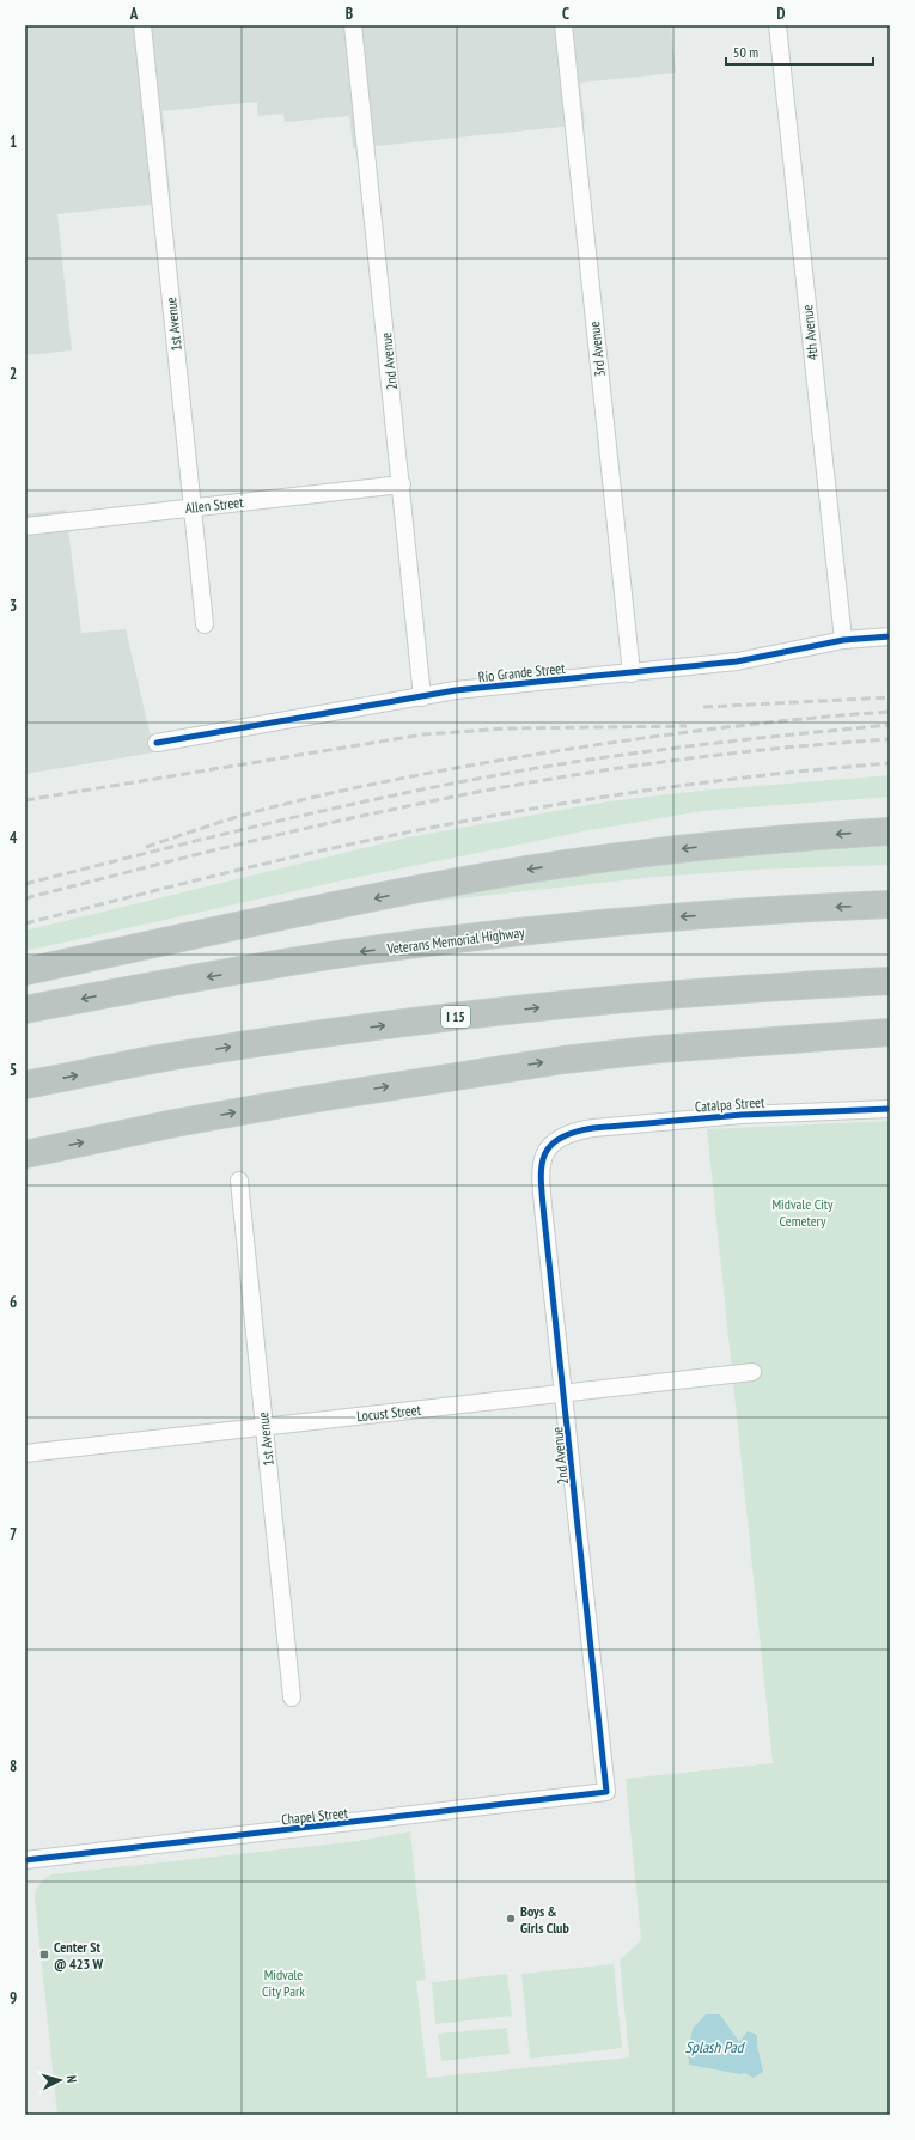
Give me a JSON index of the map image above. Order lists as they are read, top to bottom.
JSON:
{
  "streets": {
    "highway": ["Veterans Memorial Highway", "I 15"],
    "street": [
      "1st Avenue",
      "4th Avenue",
      "3rd Avenue",
      "2nd Avenue",
      "Allen Street",
      "Rio Grande Street",
      "Catalpa Street",
      "Locust Street",
      "Chapel Street"
    ]
  },
  "crossings": [
    ["1st Avenue", "Allen Street"],
    ["1st Avenue", "Locust Street"],
    ["4th Avenue", "Rio Grande Street"],
    ["3rd Avenue", "Rio Grande Street"],
    ["2nd Avenue", "Allen Street"],
    ["2nd Avenue", "Rio Grande Street"],
    ["2nd Avenue", "Catalpa Street"],
    ["2nd Avenue", "Locust Street"],
    ["2nd Avenue", "Chapel Street"]
  ],
  "water": ["Splash Pad"],
  "parks": ["Midvale City Cemetery", "Midvale City Park"],
  "places": {
    "other": ["Boys & Girls Club"],
    "transit": ["Center St @ 423 W"]
  },
  "scale_bar": "50 m",
  "north": "right",
  "grid": {
    "columns": [
      "A",
      "B",
      "C",
      "D"
    ],
    "rows": [
      "1",
      "2",
      "3",
      "4",
      "5",
      "6",
      "7",
      "8",
      "9"
    ]
  }
}
